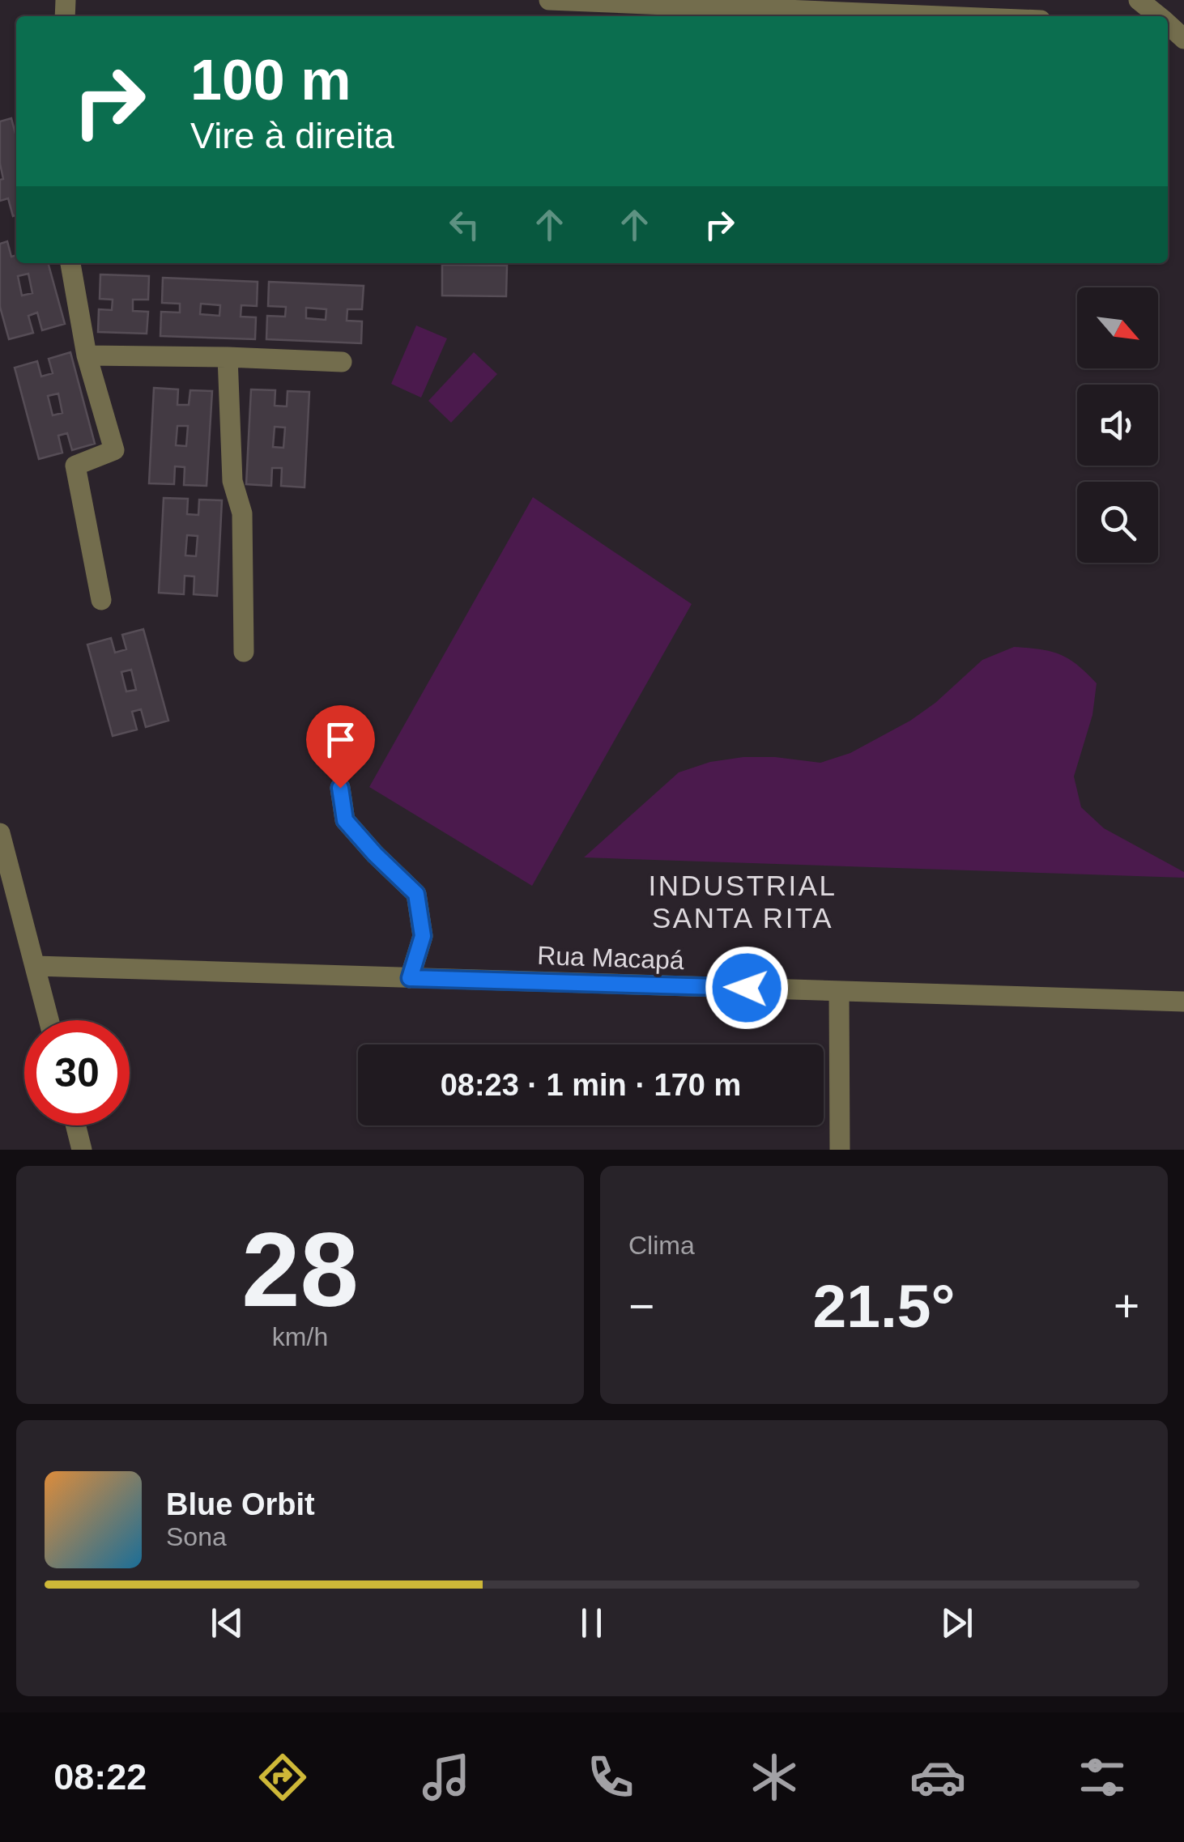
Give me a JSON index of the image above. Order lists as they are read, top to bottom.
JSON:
{
  "streets": {
    "street": ["Rua Macapá"]
  },
  "districts": ["INDUSTRIAL SANTA RITA"],
  "north": "bottom right",
  "page": {
    "turn": ["100 m", "Vire à direita"],
    "limit": "30",
    "trip": "08:23 · 1 min · 170 m",
    "tile": [
      ["28", "km/h"],
      "Clima"
    ],
    "heat": ["−", "21.5°", "+"],
    "song": ["Blue Orbit", "Sona"],
    "tabs": "08:22"
  }
}
